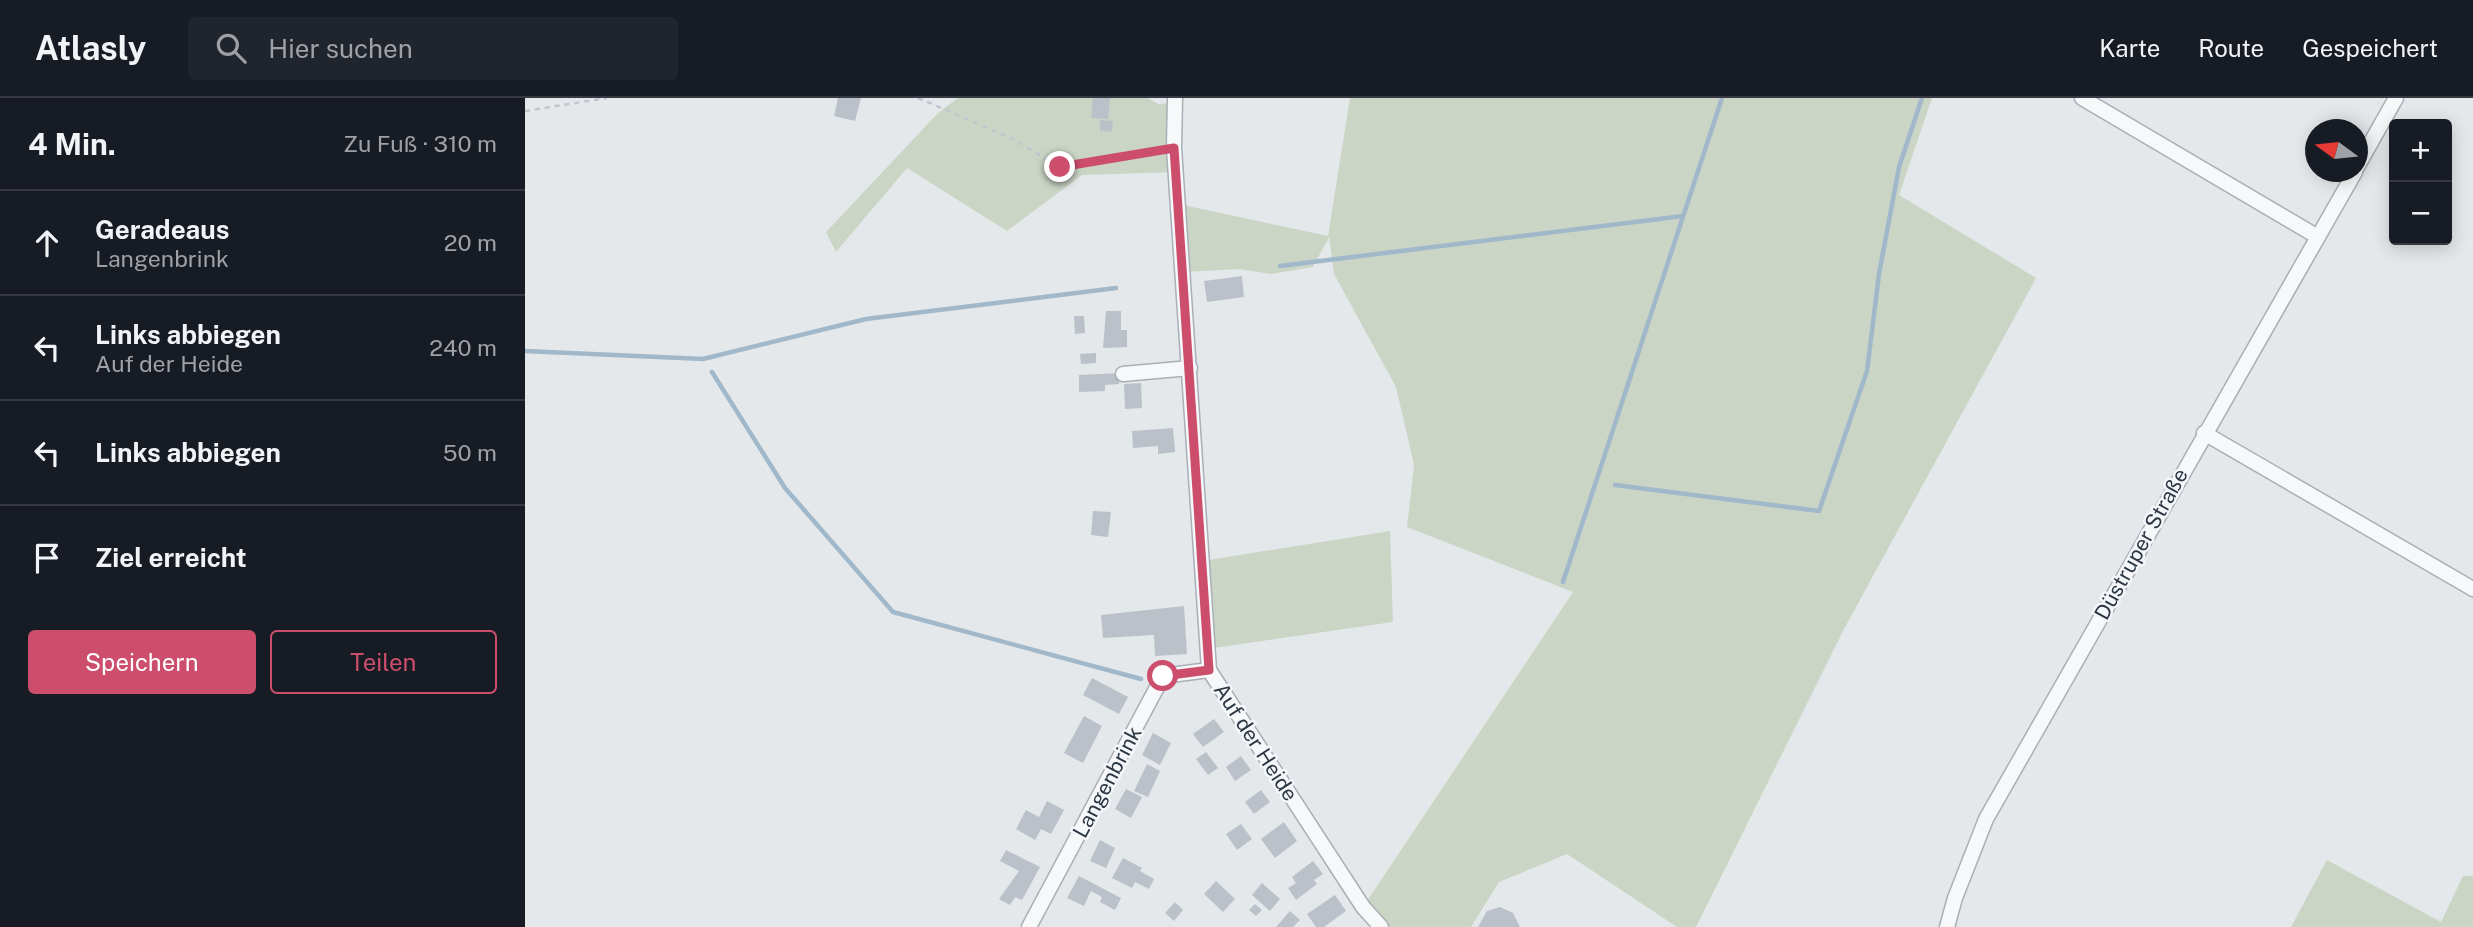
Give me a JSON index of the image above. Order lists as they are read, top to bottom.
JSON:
{
  "streets": {
    "street": ["Düstruper Straße", "Auf der Heide", "Langenbrink"]
  },
  "crossings": [
    ["Auf der Heide", "Langenbrink"]
  ],
  "north": "left",
  "page": {
    "header": "Atlasly",
    "search": "Hier suchen",
    "nav": ["Karte", "Route", "Gespeichert"],
    "heading": ["4 Min.", "Zu Fuß · 310 m"],
    "map_buttons": ["+", "−"],
    "list": [
      ["Geradeaus", "Langenbrink", "20 m"],
      ["Links abbiegen", "Auf der Heide", "240 m"],
      ["Links abbiegen", "50 m"],
      "Ziel erreicht"
    ],
    "buttons": ["Speichern", "Teilen"]
  }
}
